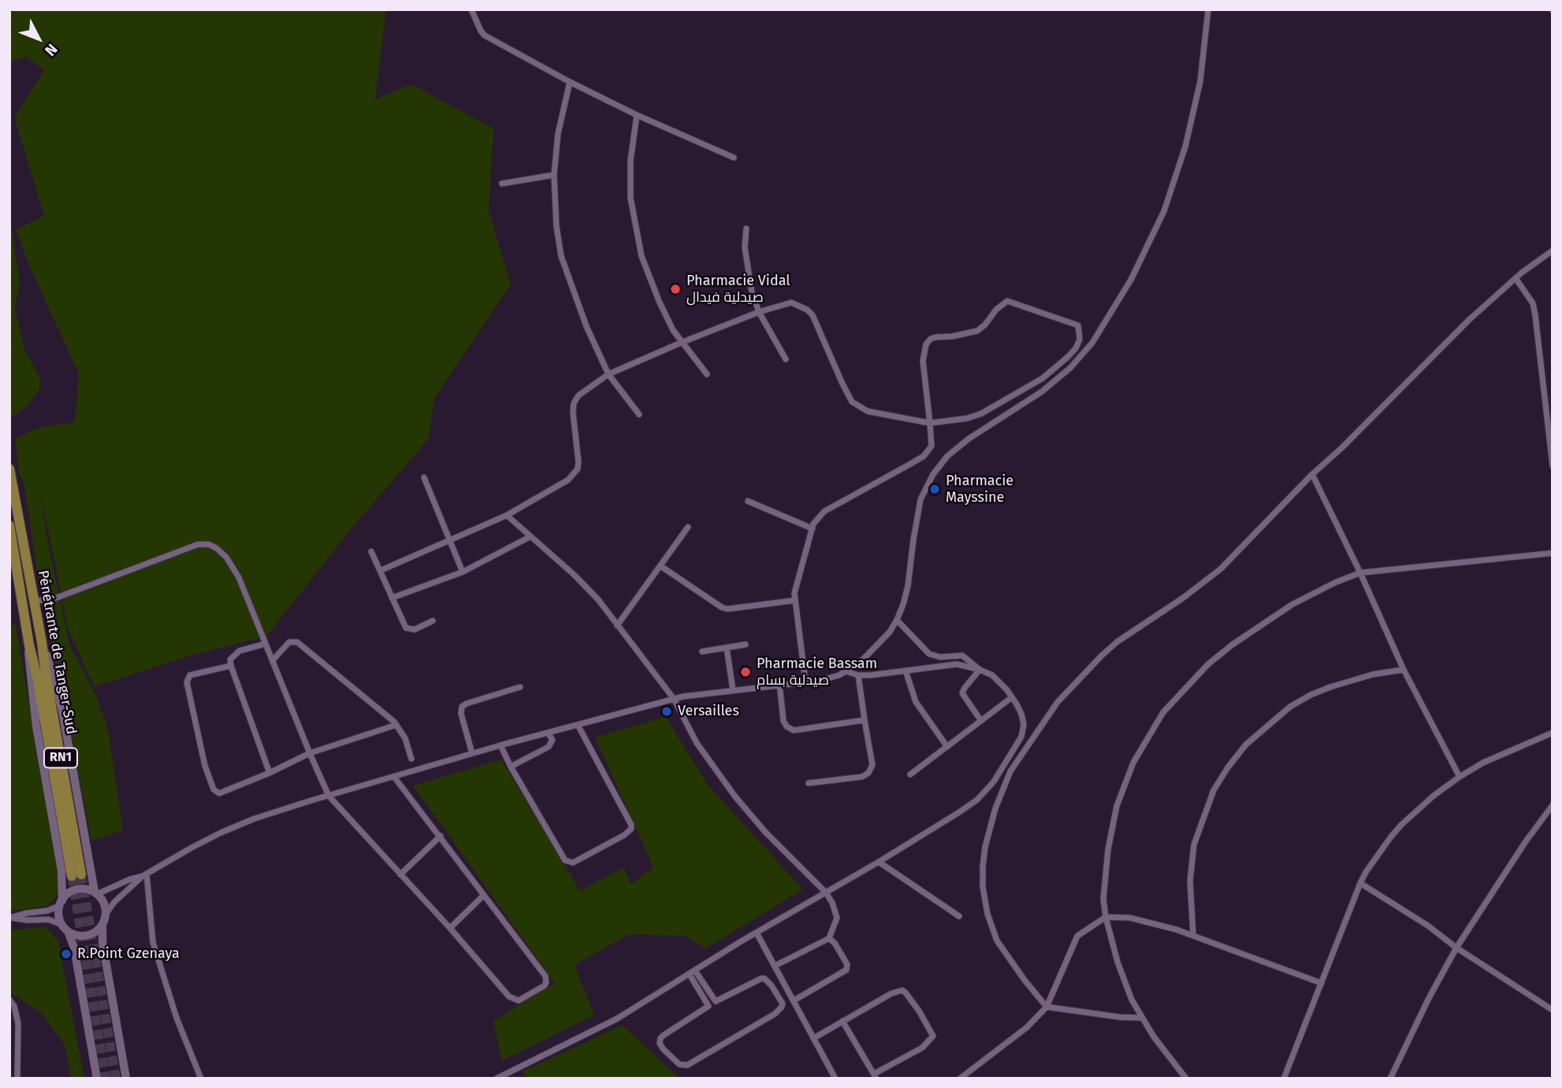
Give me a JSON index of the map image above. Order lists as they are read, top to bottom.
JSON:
{
  "streets": {
    "highway": ["Pénétrante de Tanger-Sud", "RN1"]
  },
  "places": [
    "Pharmacie Vidal صيدلية فيدال",
    "Pharmacie Mayssine",
    "Pharmacie Bassam صيدلية بسام",
    "Versailles",
    "R.Point Gzenaya"
  ],
  "north": "bottom right"
}
